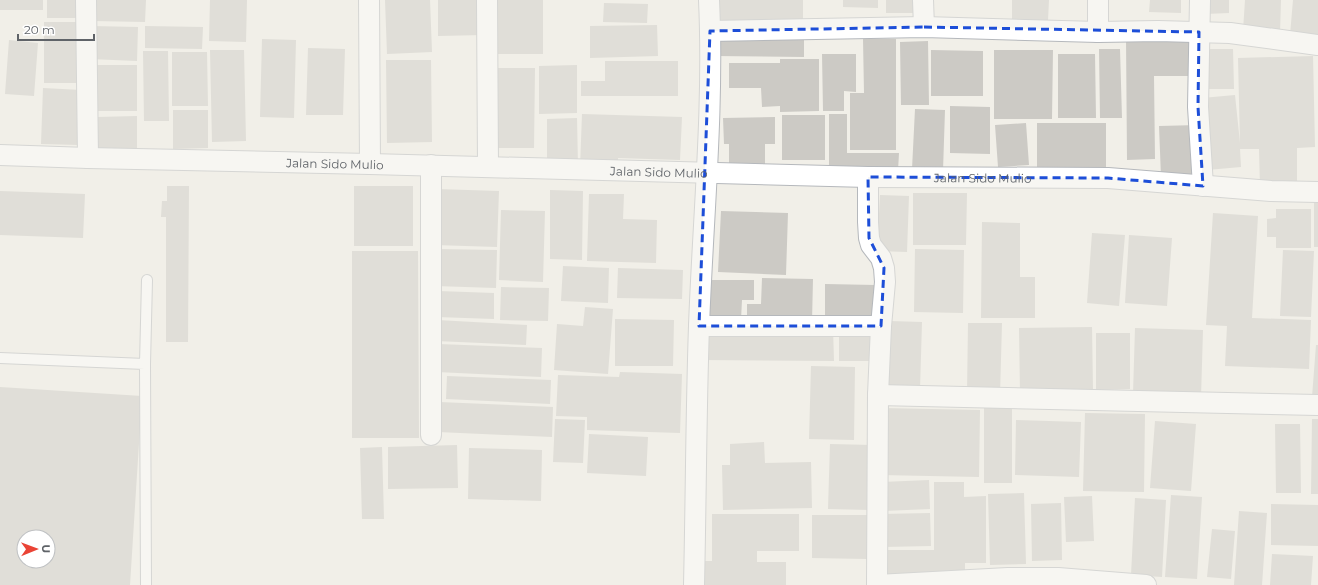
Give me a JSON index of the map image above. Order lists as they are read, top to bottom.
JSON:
{
  "streets": {
    "street": ["Jalan Sido Mulio"]
  },
  "scale_bar": "20 m",
  "north": "right"
}
